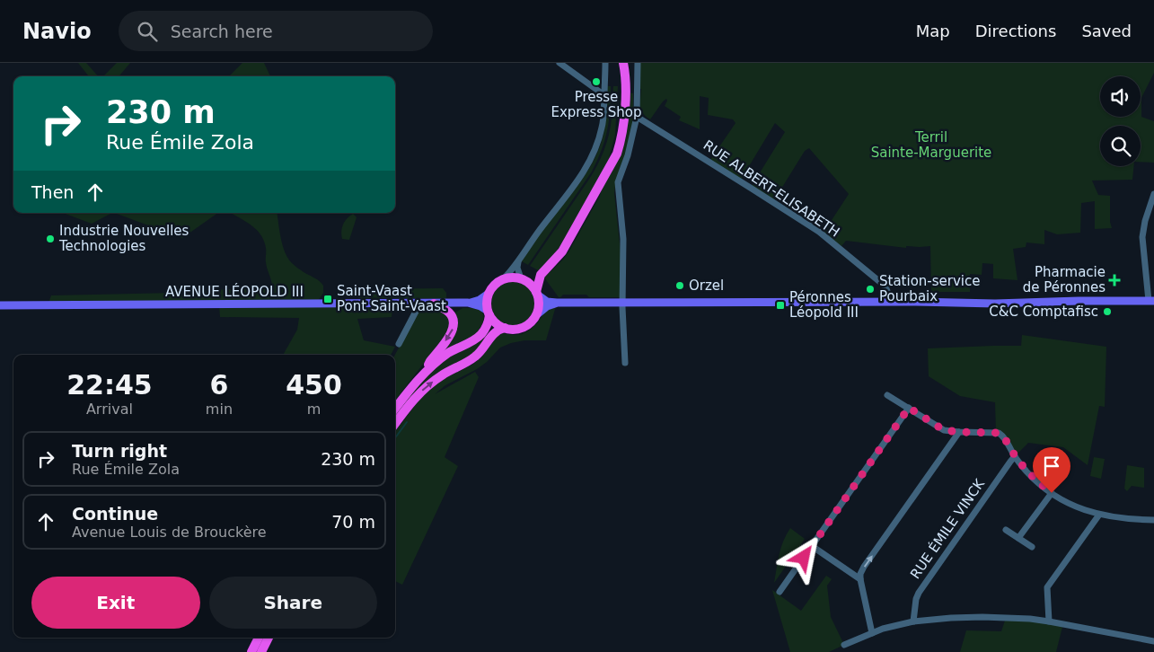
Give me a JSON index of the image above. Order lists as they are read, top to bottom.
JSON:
{
  "streets": {
    "main road": ["AVENUE LÉOPOLD III"],
    "street": ["RUE ALBERT-ELISABETH", "RUE ÉMILE VINCK"]
  },
  "parks": ["Terril Sainte-Marguerite"],
  "places": {
    "other": [
      "Presse Express Shop",
      "Industrie Nouvelles Technologies",
      "Orzel",
      "Station-service Pourbaix",
      "C&C Comptafisc"
    ],
    "health": ["Pharmacie de Péronnes"],
    "transit": ["Saint-Vaast Pont Saint-Vaast", "Péronnes Léopold III"]
  },
  "page": {
    "header": "Navio",
    "search": "Search here",
    "nav": ["Map", "Directions", "Saved"],
    "turn": ["230 m", "Rue Émile Zola"],
    "then": "Then",
    "eta": [
      "22:45",
      "Arrival",
      "6",
      "min",
      "450",
      "m"
    ],
    "list": [
      {
        "name": "Turn right",
        "note": "Rue Émile Zola",
        "value": "230 m"
      },
      {
        "name": "Continue",
        "note": "Avenue Louis de Brouckère",
        "value": "70 m"
      }
    ],
    "buttons": ["Exit", "Share"]
  }
}
